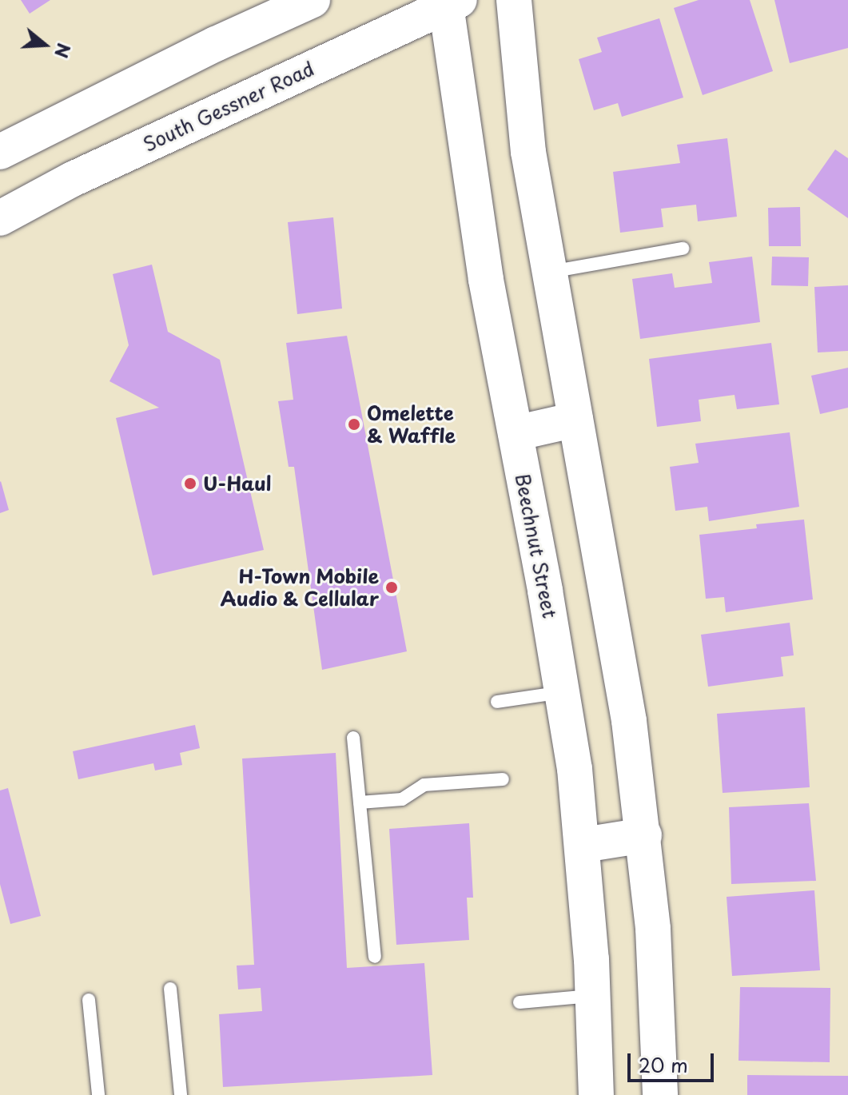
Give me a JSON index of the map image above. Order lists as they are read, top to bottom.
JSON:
{
  "streets": {
    "main road": ["South Gessner Road", "Beechnut Street"]
  },
  "crossings": [
    ["South Gessner Road", "Beechnut Street"]
  ],
  "places": ["Omelette & Waffle", "U-Haul", "H-Town Mobile Audio & Cellular"],
  "scale_bar": "20 m",
  "north": "right"
}
